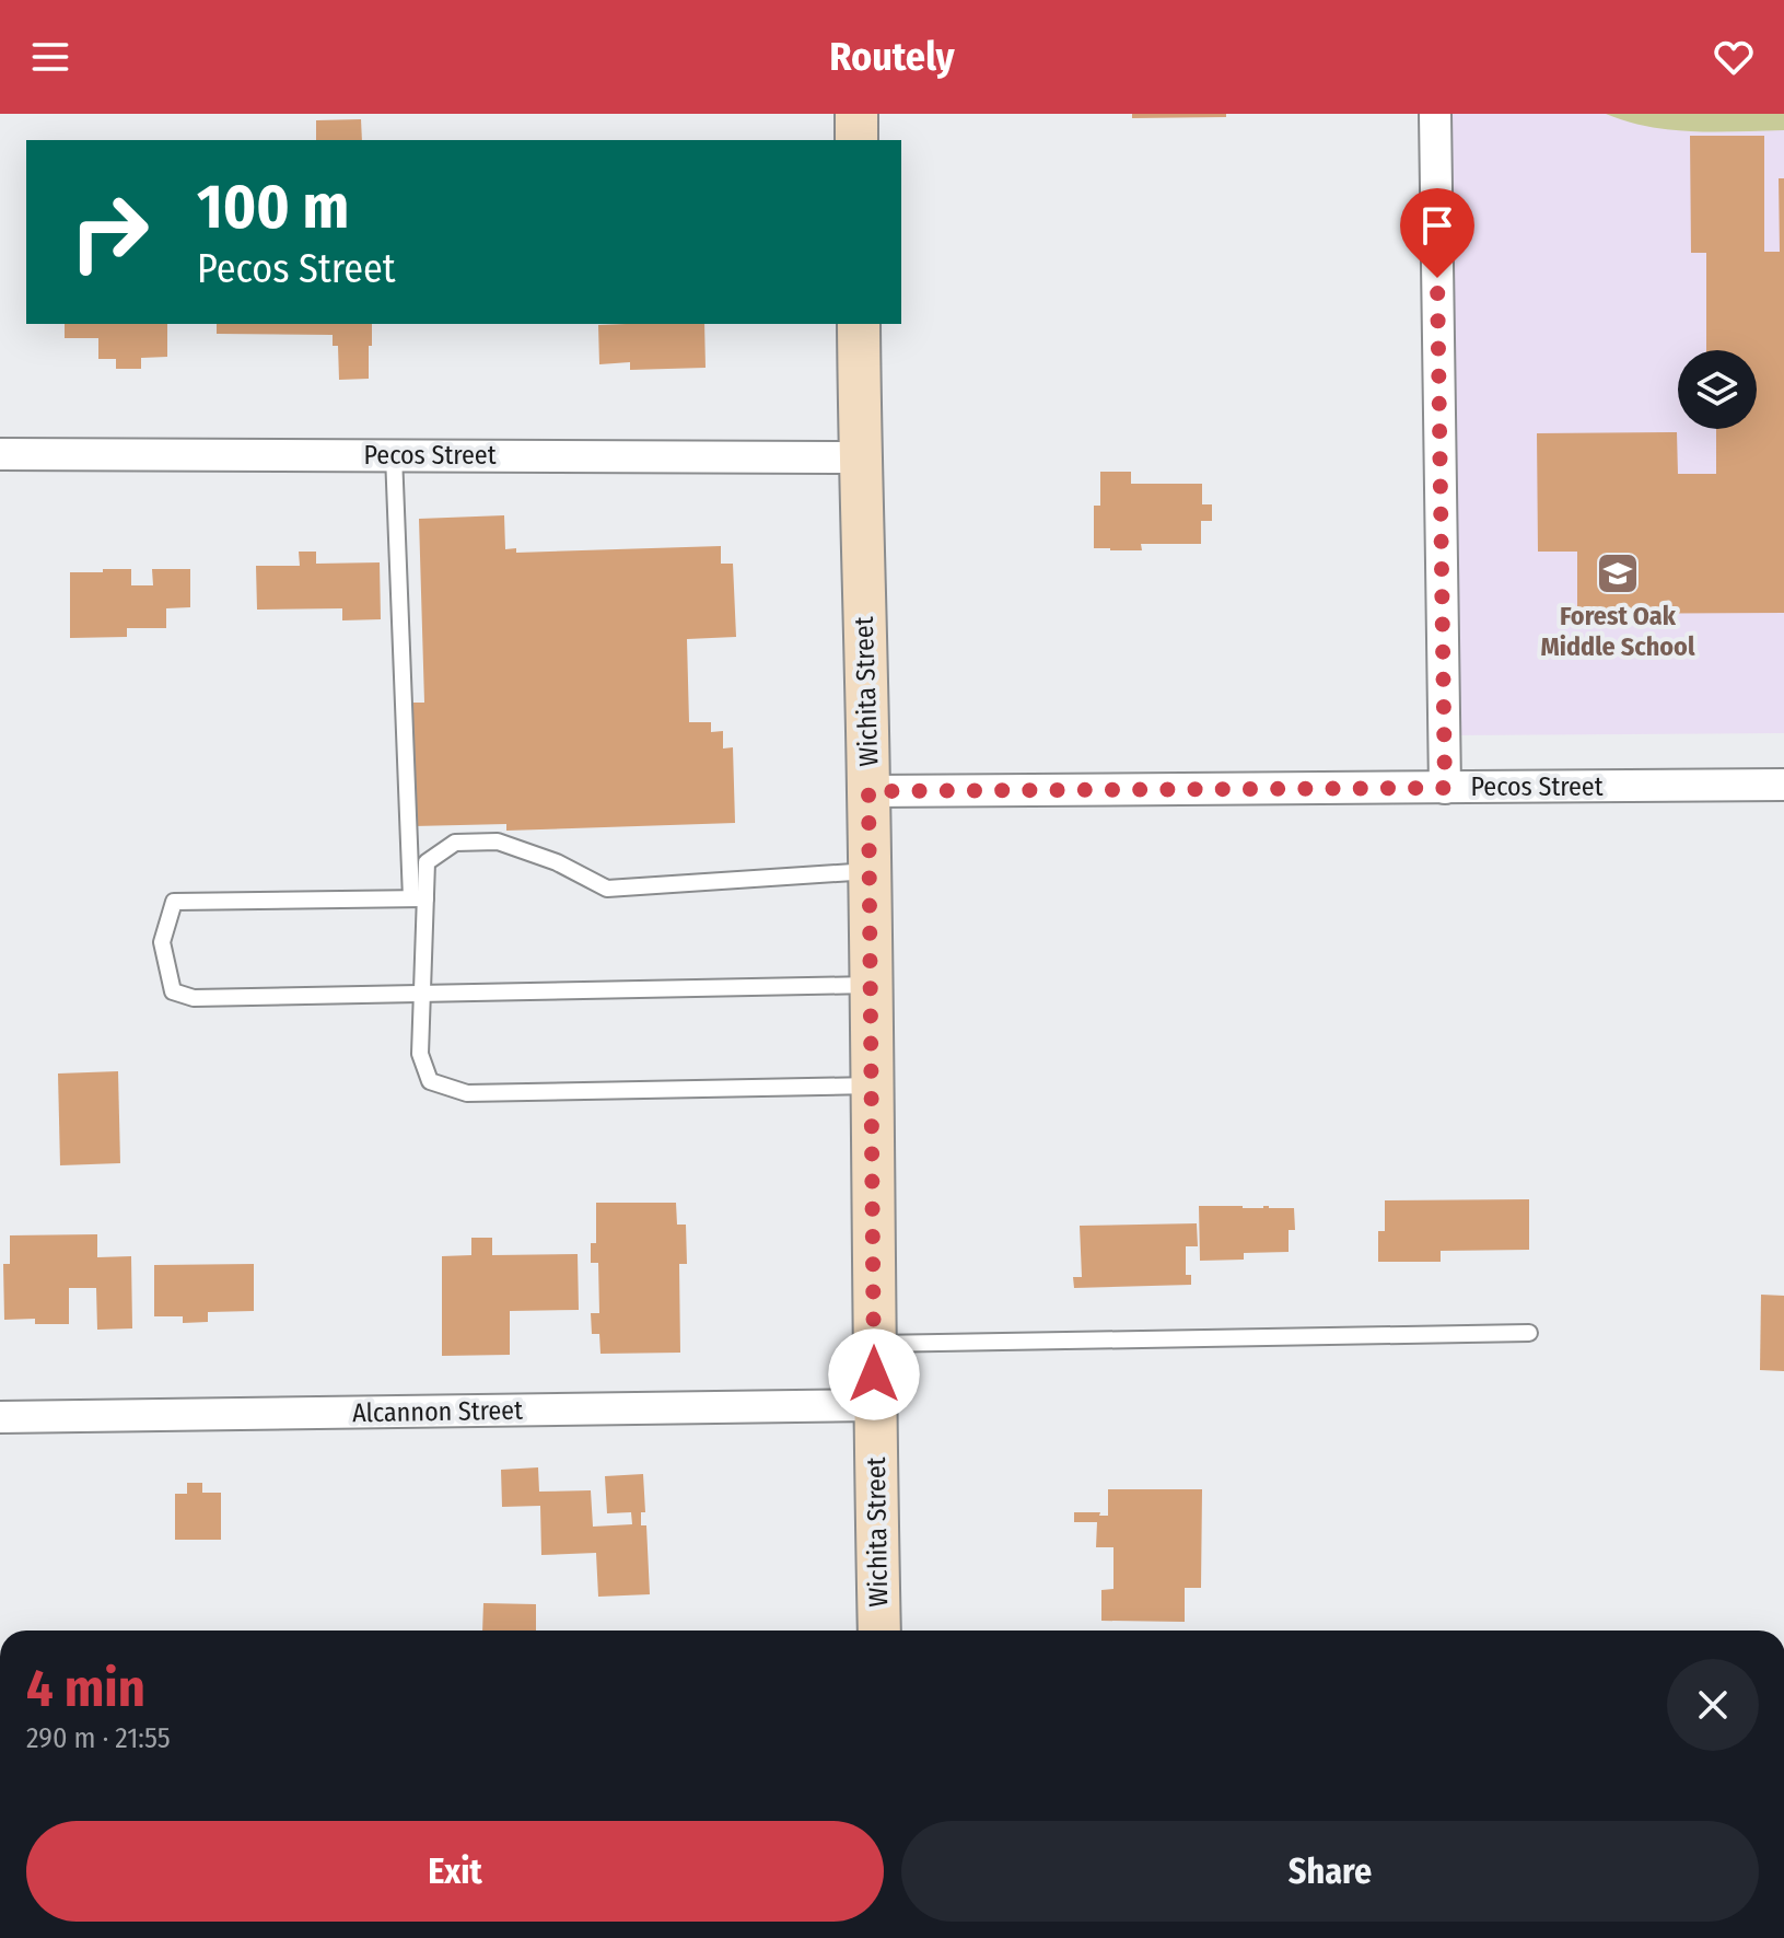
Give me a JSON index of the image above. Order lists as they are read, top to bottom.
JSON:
{
  "streets": {
    "main road": ["Wichita Street"],
    "street": ["Pecos Street", "Alcannon Street"]
  },
  "crossings": [
    ["Pecos Street", "Wichita Street"],
    ["Wichita Street", "Alcannon Street"]
  ],
  "places": {
    "school or university": ["Forest Oak Middle School"]
  },
  "page": {
    "header": "Routely",
    "turn": ["100 m", "Pecos Street"],
    "heading": ["4 min", "290 m · 21:55"],
    "buttons": ["Exit", "Share"]
  }
}
